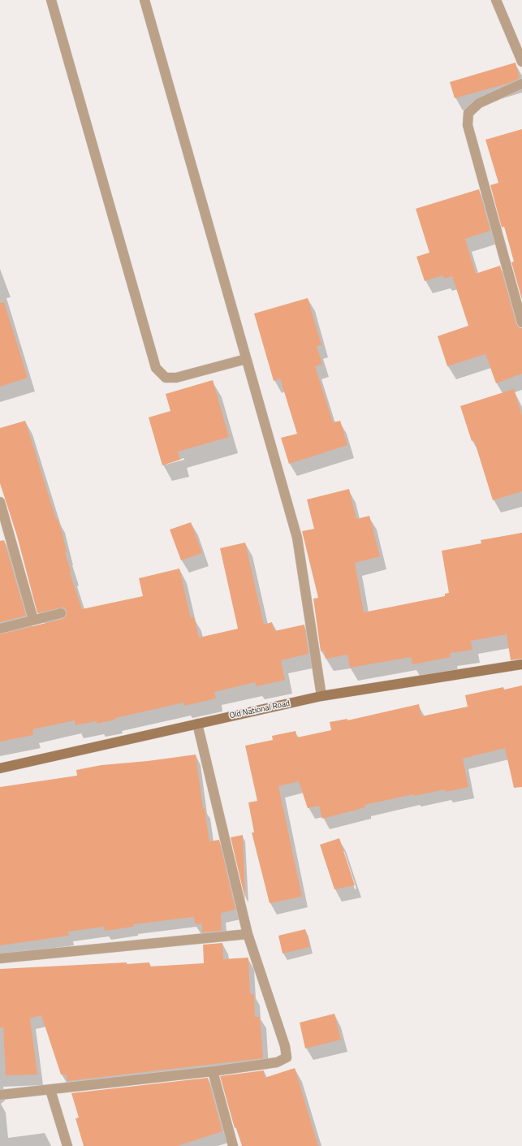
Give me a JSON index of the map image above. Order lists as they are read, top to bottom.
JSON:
{
  "streets": {
    "main road": ["Old National Road"]
  }
}
